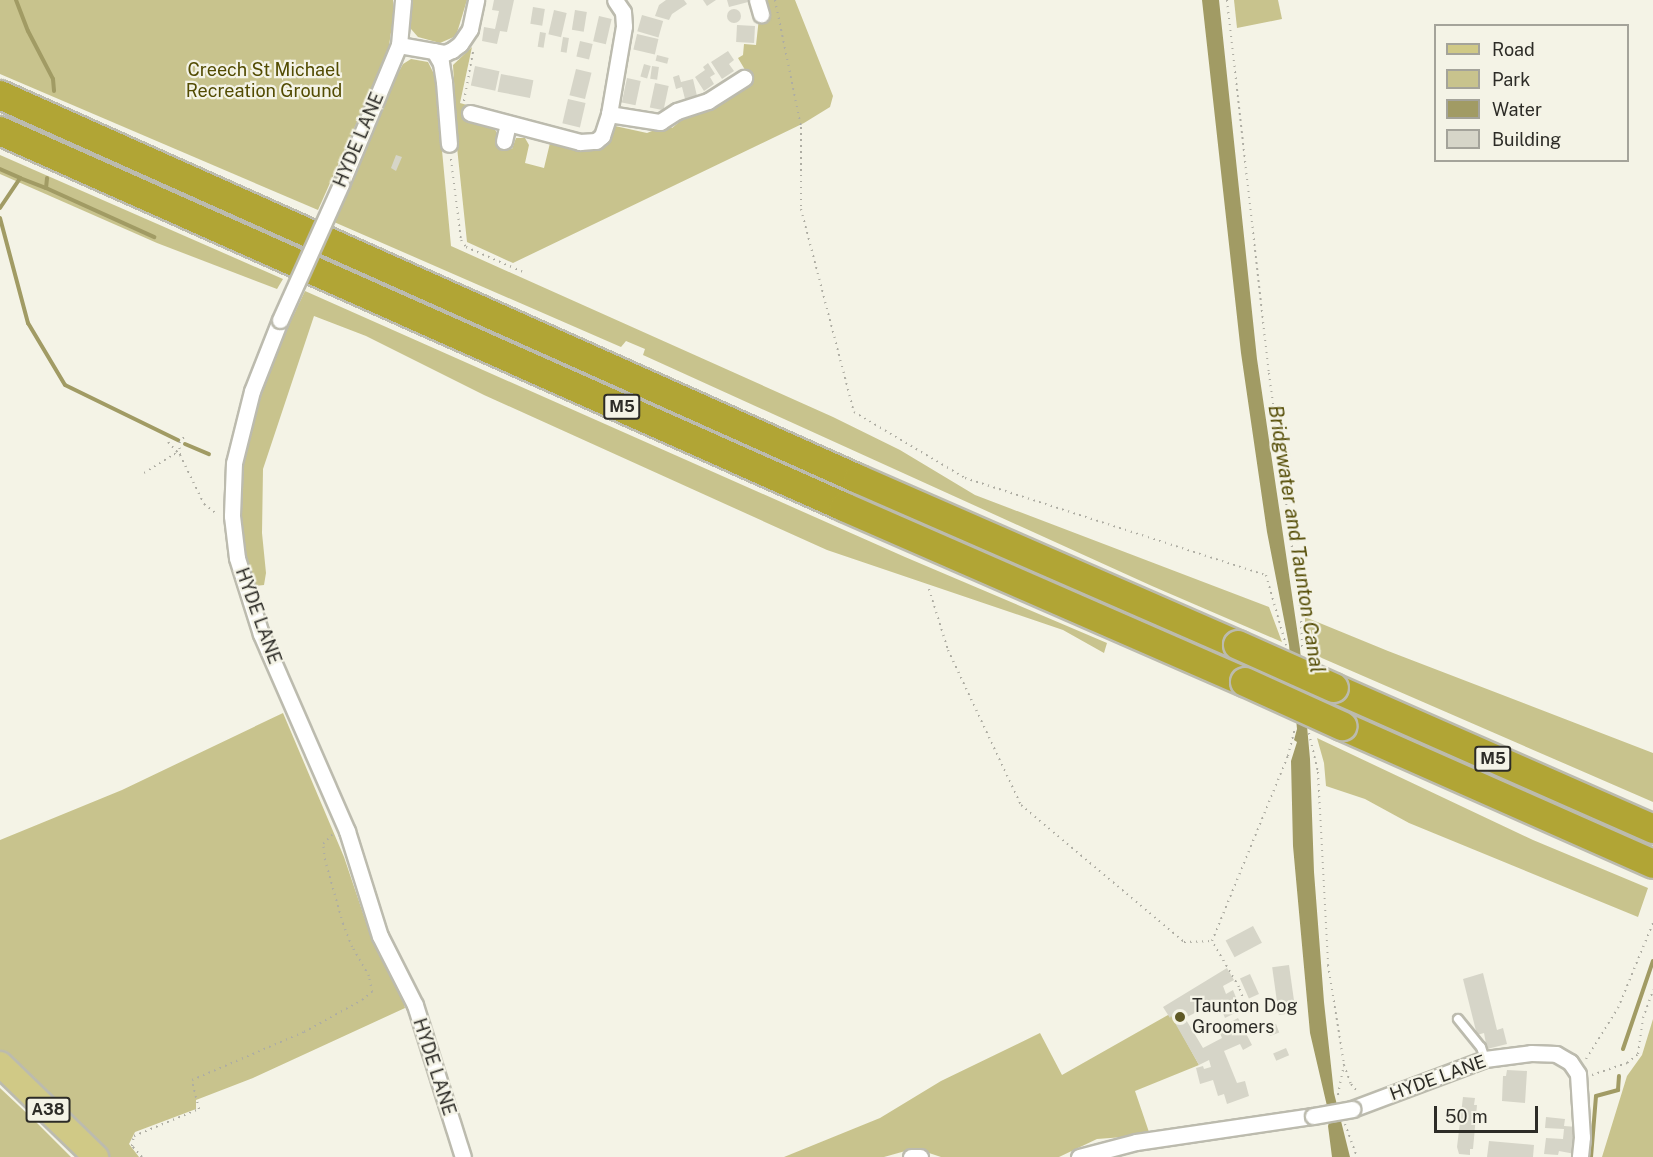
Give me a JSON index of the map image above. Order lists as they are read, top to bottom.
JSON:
{
  "streets": {
    "highway": ["M5"],
    "main road": ["A38"],
    "street": ["HYDE LANE"]
  },
  "water": ["Bridgwater and Taunton Canal"],
  "parks": ["Creech St Michael Recreation Ground"],
  "places": ["Taunton Dog Groomers"],
  "legend": [
    "Road",
    "Park",
    "Water",
    "Building"
  ],
  "scale_bar": "50 m"
}
